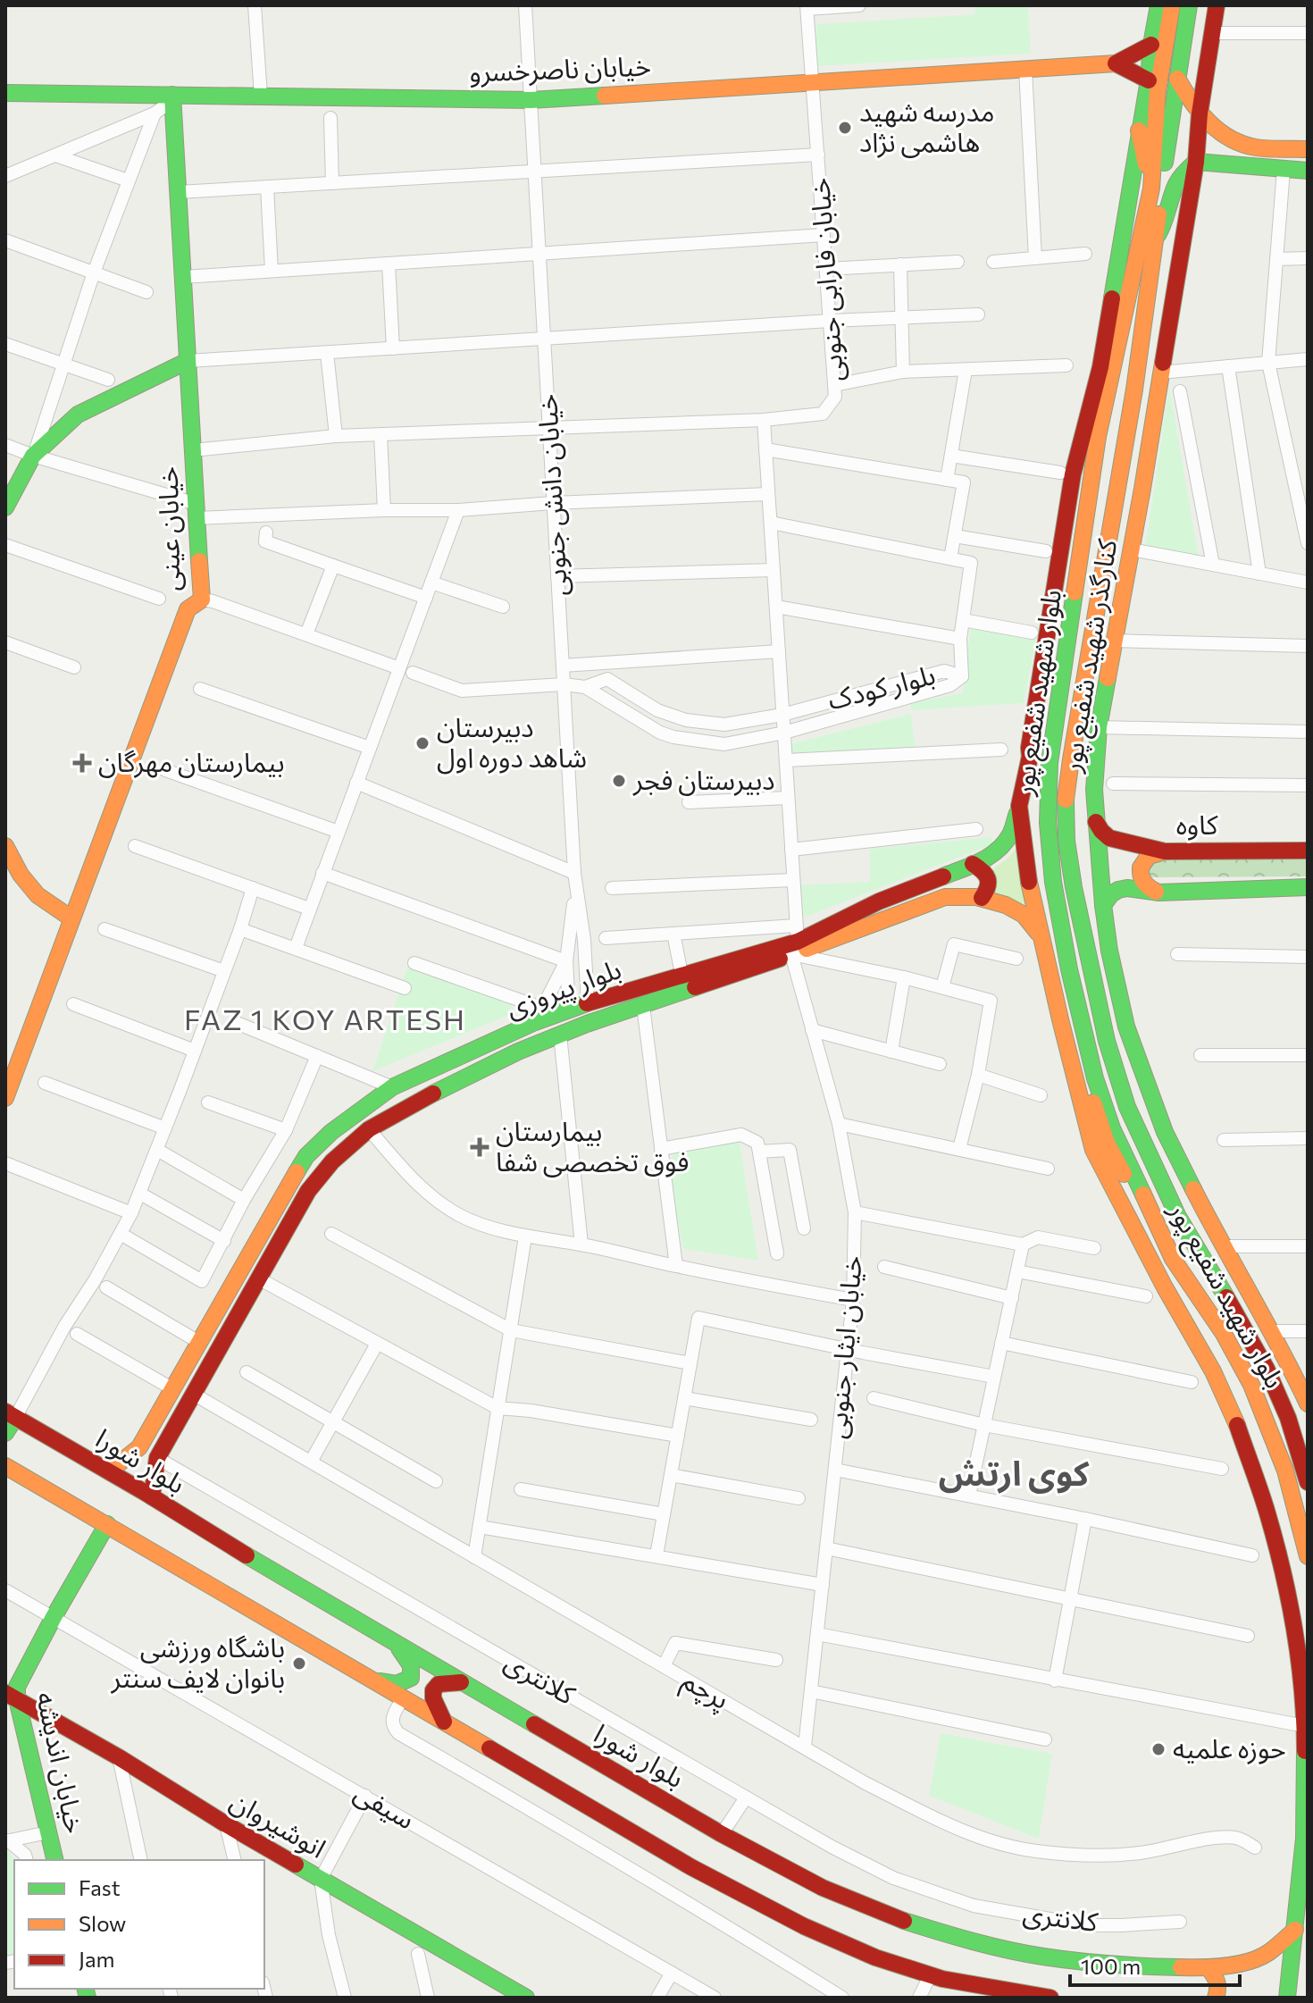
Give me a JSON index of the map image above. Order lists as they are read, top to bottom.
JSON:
{
  "streets": {
    "main road": [
      "خیابان ناصرخسرو",
      "خیابان عینی",
      "کنارگذر شهید شفیع پور",
      "بلوار شهید شفیع پور",
      "کاوه",
      "بلوار پیروزی",
      "بلوار شورا",
      "خیابان اندیشه",
      "انوشیروان"
    ],
    "street": [
      "خیابان فارابی جنوبی",
      "خیابان دانش جنوبی",
      "بلوار کودک",
      "خیابان ایثار جنوبی",
      "کلانتری",
      "پرچم",
      "سیفی"
    ]
  },
  "crossings": [
    ["خیابان ناصرخسرو", "خیابان فارابی جنوبی"],
    ["خیابان ناصرخسرو", "خیابان دانش جنوبی"],
    ["خیابان ناصرخسرو", "خیابان عینی"],
    ["خیابان فارابی جنوبی", "خیابان دانش جنوبی"],
    ["خیابان فارابی جنوبی", "خیابان عینی"],
    ["خیابان فارابی جنوبی", "خیابان ایثار جنوبی"],
    ["خیابان دانش جنوبی", "بلوار پیروزی"],
    ["کنارگذر شهید شفیع پور", "کاوه"],
    ["بلوار کودک", "خیابان ایثار جنوبی"],
    ["بلوار پیروزی", "خیابان ایثار جنوبی"],
    ["بلوار پیروزی", "بلوار شورا"],
    ["بلوار پیروزی", "کلانتری"],
    ["بلوار پیروزی", "پرچم"],
    ["خیابان ایثار جنوبی", "پرچم"],
    ["خیابان اندیشه", "سیفی"],
    ["خیابان اندیشه", "انوشیروان"]
  ],
  "districts": ["FAZ 1 KOY ARTESH", "کوی ارتش"],
  "places": {
    "other": [
      "مدرسه شهید ه‍اشمی نژاد",
      "دبیرستان شاهد دوره اول",
      "دبیرستان فجر",
      "باشگاه ورزشی بانوان لایف سنتر",
      "حوزه علمیه"
    ],
    "health": ["بیمارستان مهرگان", "بیمارستان فوق تخصصی شفا"]
  },
  "legend": ["Fast", "Slow", "Jam"],
  "scale_bar": "100 m"
}
